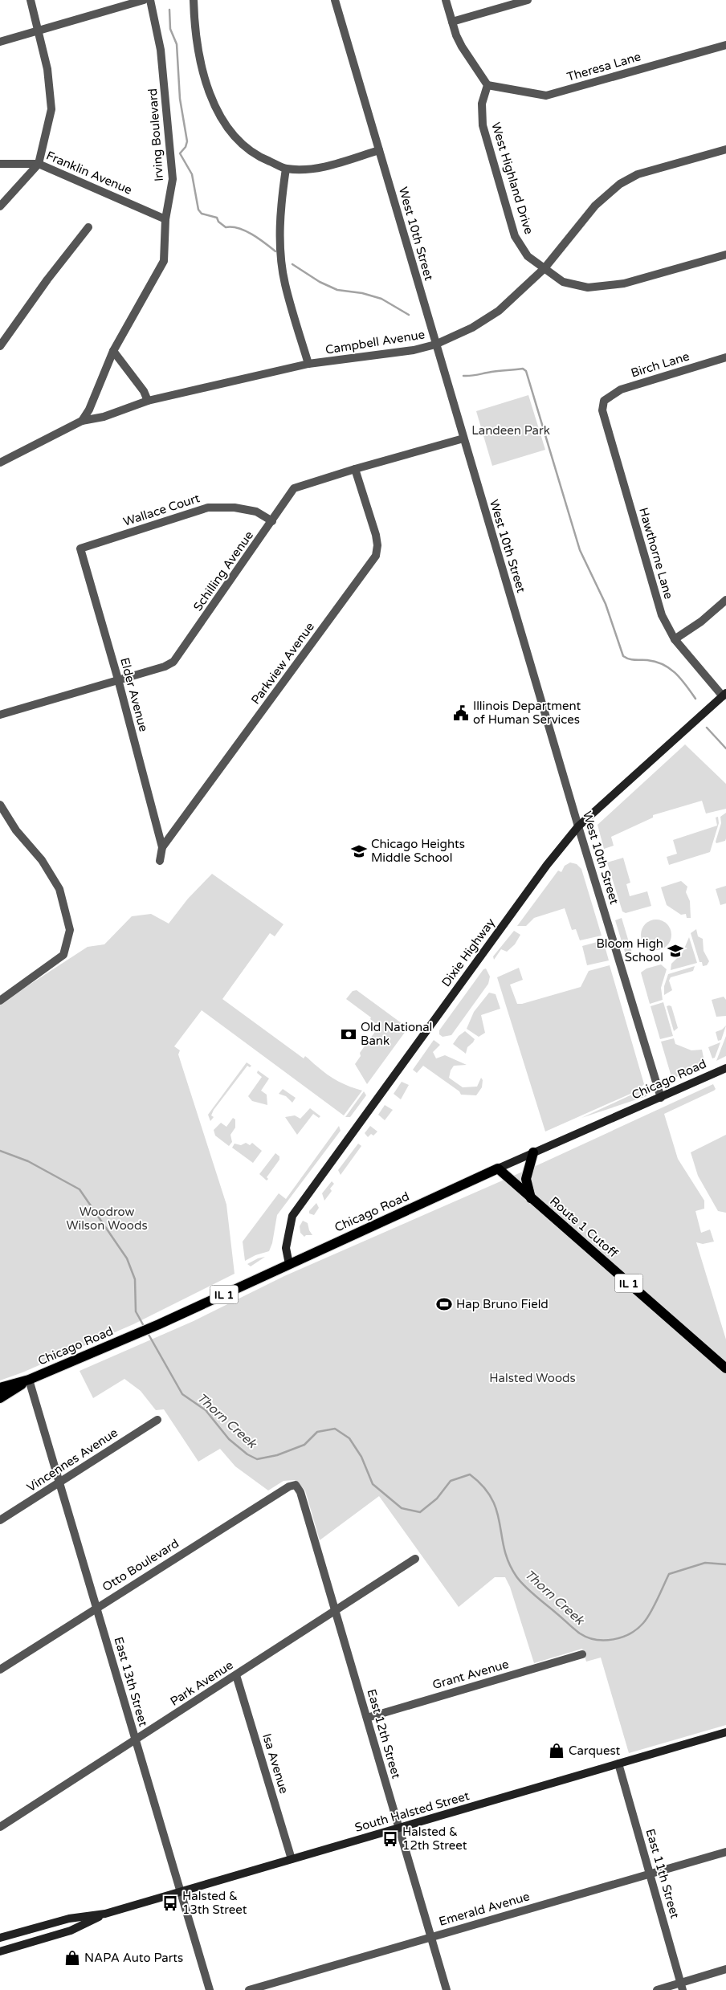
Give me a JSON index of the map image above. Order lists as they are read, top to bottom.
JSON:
{
  "streets": {
    "main road": ["Chicago Road", "Route 1 Cutoff", "IL 1"],
    "street": [
      "Theresa Lane",
      "Irving Boulevard",
      "Franklin Avenue",
      "West Highland Drive",
      "West 10th Street",
      "Campbell Avenue",
      "Birch Lane",
      "Wallace Court",
      "Hawthorne Lane",
      "Schilling Avenue",
      "Parkview Avenue",
      "Elder Avenue",
      "Dixie Highway",
      "Vincennes Avenue",
      "Otto Boulevard",
      "Grant Avenue",
      "East 13th Street",
      "Park Avenue",
      "East 12th Street",
      "Isa Avenue",
      "South Halsted Street",
      "East 11th Street",
      "Emerald Avenue"
    ]
  },
  "crossings": [
    ["Theresa Lane", "West Highland Drive"],
    ["Irving Boulevard", "Franklin Avenue"],
    ["Irving Boulevard", "Campbell Avenue"],
    ["West Highland Drive", "Campbell Avenue"],
    ["West 10th Street", "Campbell Avenue"],
    ["West 10th Street", "Schilling Avenue"],
    ["West 10th Street", "Dixie Highway"],
    ["West 10th Street", "Chicago Road"],
    ["Birch Lane", "Hawthorne Lane"],
    ["Wallace Court", "Schilling Avenue"],
    ["Wallace Court", "Elder Avenue"],
    ["Hawthorne Lane", "Dixie Highway"],
    ["Schilling Avenue", "Parkview Avenue"],
    ["Schilling Avenue", "Elder Avenue"],
    ["Parkview Avenue", "Elder Avenue"],
    ["Dixie Highway", "Chicago Road"],
    ["Chicago Road", "Route 1 Cutoff"],
    ["Chicago Road", "East 13th Street"],
    ["Vincennes Avenue", "East 13th Street"],
    ["Otto Boulevard", "East 13th Street"],
    ["Otto Boulevard", "East 12th Street"],
    ["Grant Avenue", "East 12th Street"],
    ["East 13th Street", "Park Avenue"],
    ["East 13th Street", "South Halsted Street"],
    ["Park Avenue", "East 12th Street"],
    ["Park Avenue", "Isa Avenue"],
    ["East 12th Street", "South Halsted Street"],
    ["East 12th Street", "Emerald Avenue"],
    ["Isa Avenue", "South Halsted Street"],
    ["South Halsted Street", "East 11th Street"],
    ["East 11th Street", "Emerald Avenue"]
  ],
  "water": ["Thorn Creek"],
  "parks": ["Landeen Park", "Woodrow Wilson Woods", "Halsted Woods"],
  "places": {
    "public building": ["Illinois Department of Human Services"],
    "school or university": ["Chicago Heights Middle School", "Bloom High School"],
    "bank": ["Old National Bank"],
    "sports": ["Hap Bruno Field"],
    "shop": ["Carquest", "NAPA Auto Parts"],
    "bus stop": ["Halsted & 12th Street", "Halsted & 13th Street"]
  }
}
